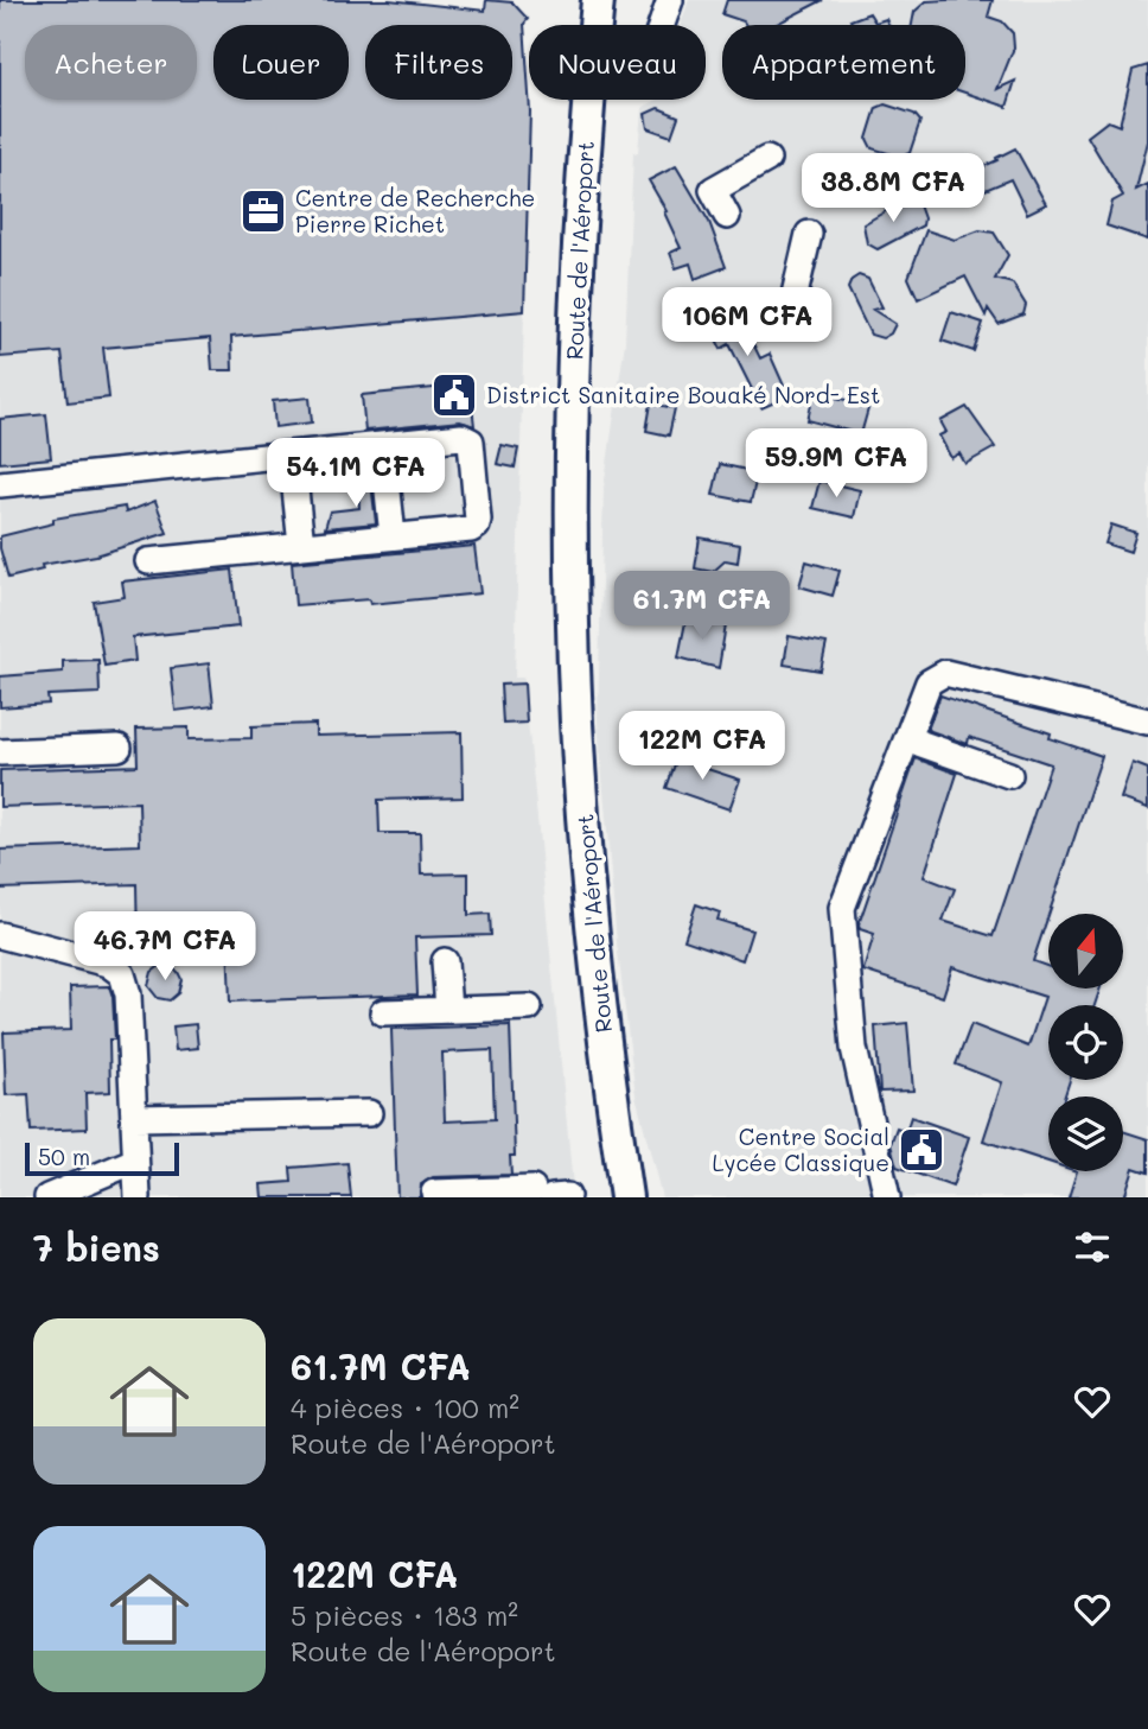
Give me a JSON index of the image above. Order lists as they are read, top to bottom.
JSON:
{
  "streets": {
    "main road": ["Route de l'Aéroport"]
  },
  "places": {
    "office": ["Centre de Recherche Pierre Richet"],
    "public building": ["District Sanitaire Bouaké Nord- Est", "Centre Social Lycée Classique"]
  },
  "scale_bar": "50 m",
  "north": "top",
  "page": {
    "chip": [
      "Acheter",
      "Louer",
      "Filtres",
      "Nouveau",
      "Appartement"
    ],
    "price": [
      "38.8M CFA",
      "106M CFA",
      "59.9M CFA",
      "54.1M CFA",
      "61.7M CFA",
      "122M CFA",
      "46.7M CFA"
    ],
    "scale": "50 m",
    "heading": "7 biens",
    "list": [
      {
        "name": "61.7M CFA",
        "note": "4 pièces · 100 m² · Route de l'Aéroport"
      },
      {
        "name": "122M CFA",
        "note": "5 pièces · 183 m² · Route de l'Aéroport"
      }
    ]
  }
}
